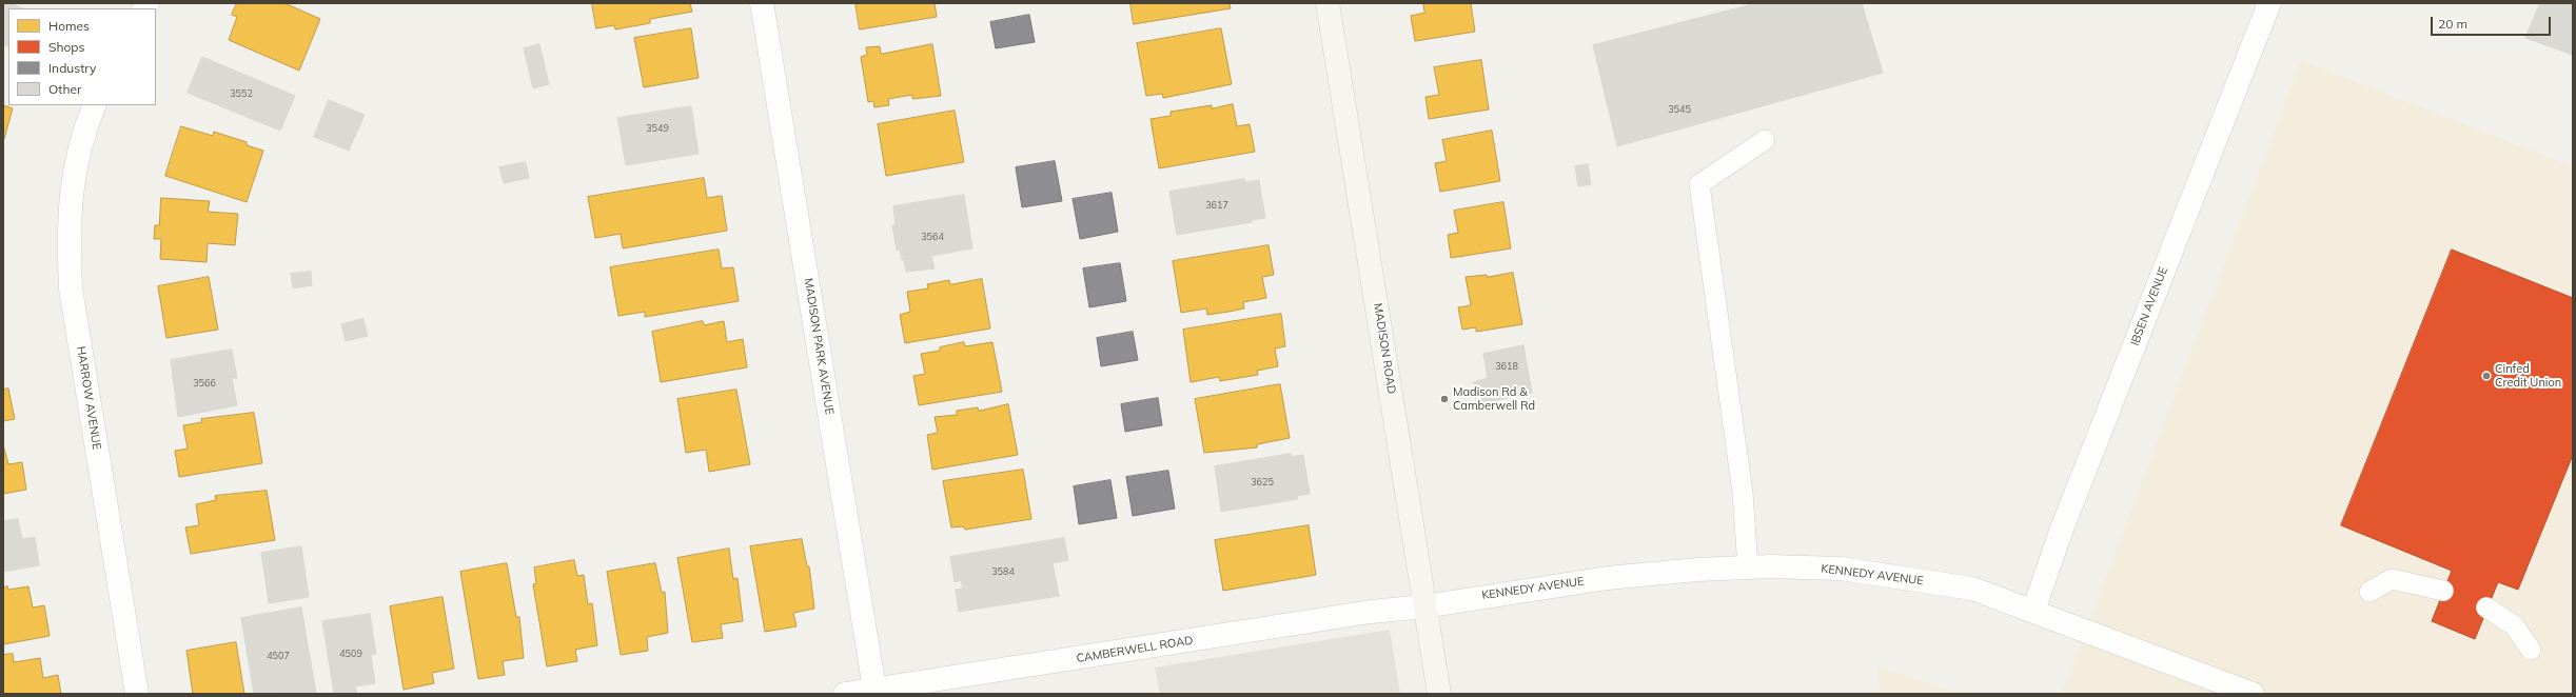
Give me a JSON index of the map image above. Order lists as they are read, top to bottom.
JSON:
{
  "streets": {
    "main road": ["MADISON ROAD"],
    "street": [
      "IBSEN AVENUE",
      "MADISON PARK AVENUE",
      "HARROW AVENUE",
      "KENNEDY AVENUE",
      "CAMBERWELL ROAD"
    ]
  },
  "crossings": [
    ["IBSEN AVENUE", "KENNEDY AVENUE"],
    ["MADISON PARK AVENUE", "CAMBERWELL ROAD"],
    ["MADISON ROAD", "KENNEDY AVENUE"],
    ["MADISON ROAD", "CAMBERWELL ROAD"],
    ["KENNEDY AVENUE", "CAMBERWELL ROAD"]
  ],
  "places": ["Cinfed Credit Union", "Madison Rd & Camberwell Rd"],
  "house_numbers": [
    "3552",
    "3545",
    "3549",
    "3617",
    "3564",
    "3618",
    "3566",
    "3625",
    "3584",
    "4509",
    "4507"
  ],
  "legend": [
    "Homes",
    "Shops",
    "Industry",
    "Other"
  ],
  "scale_bar": "20 m"
}
